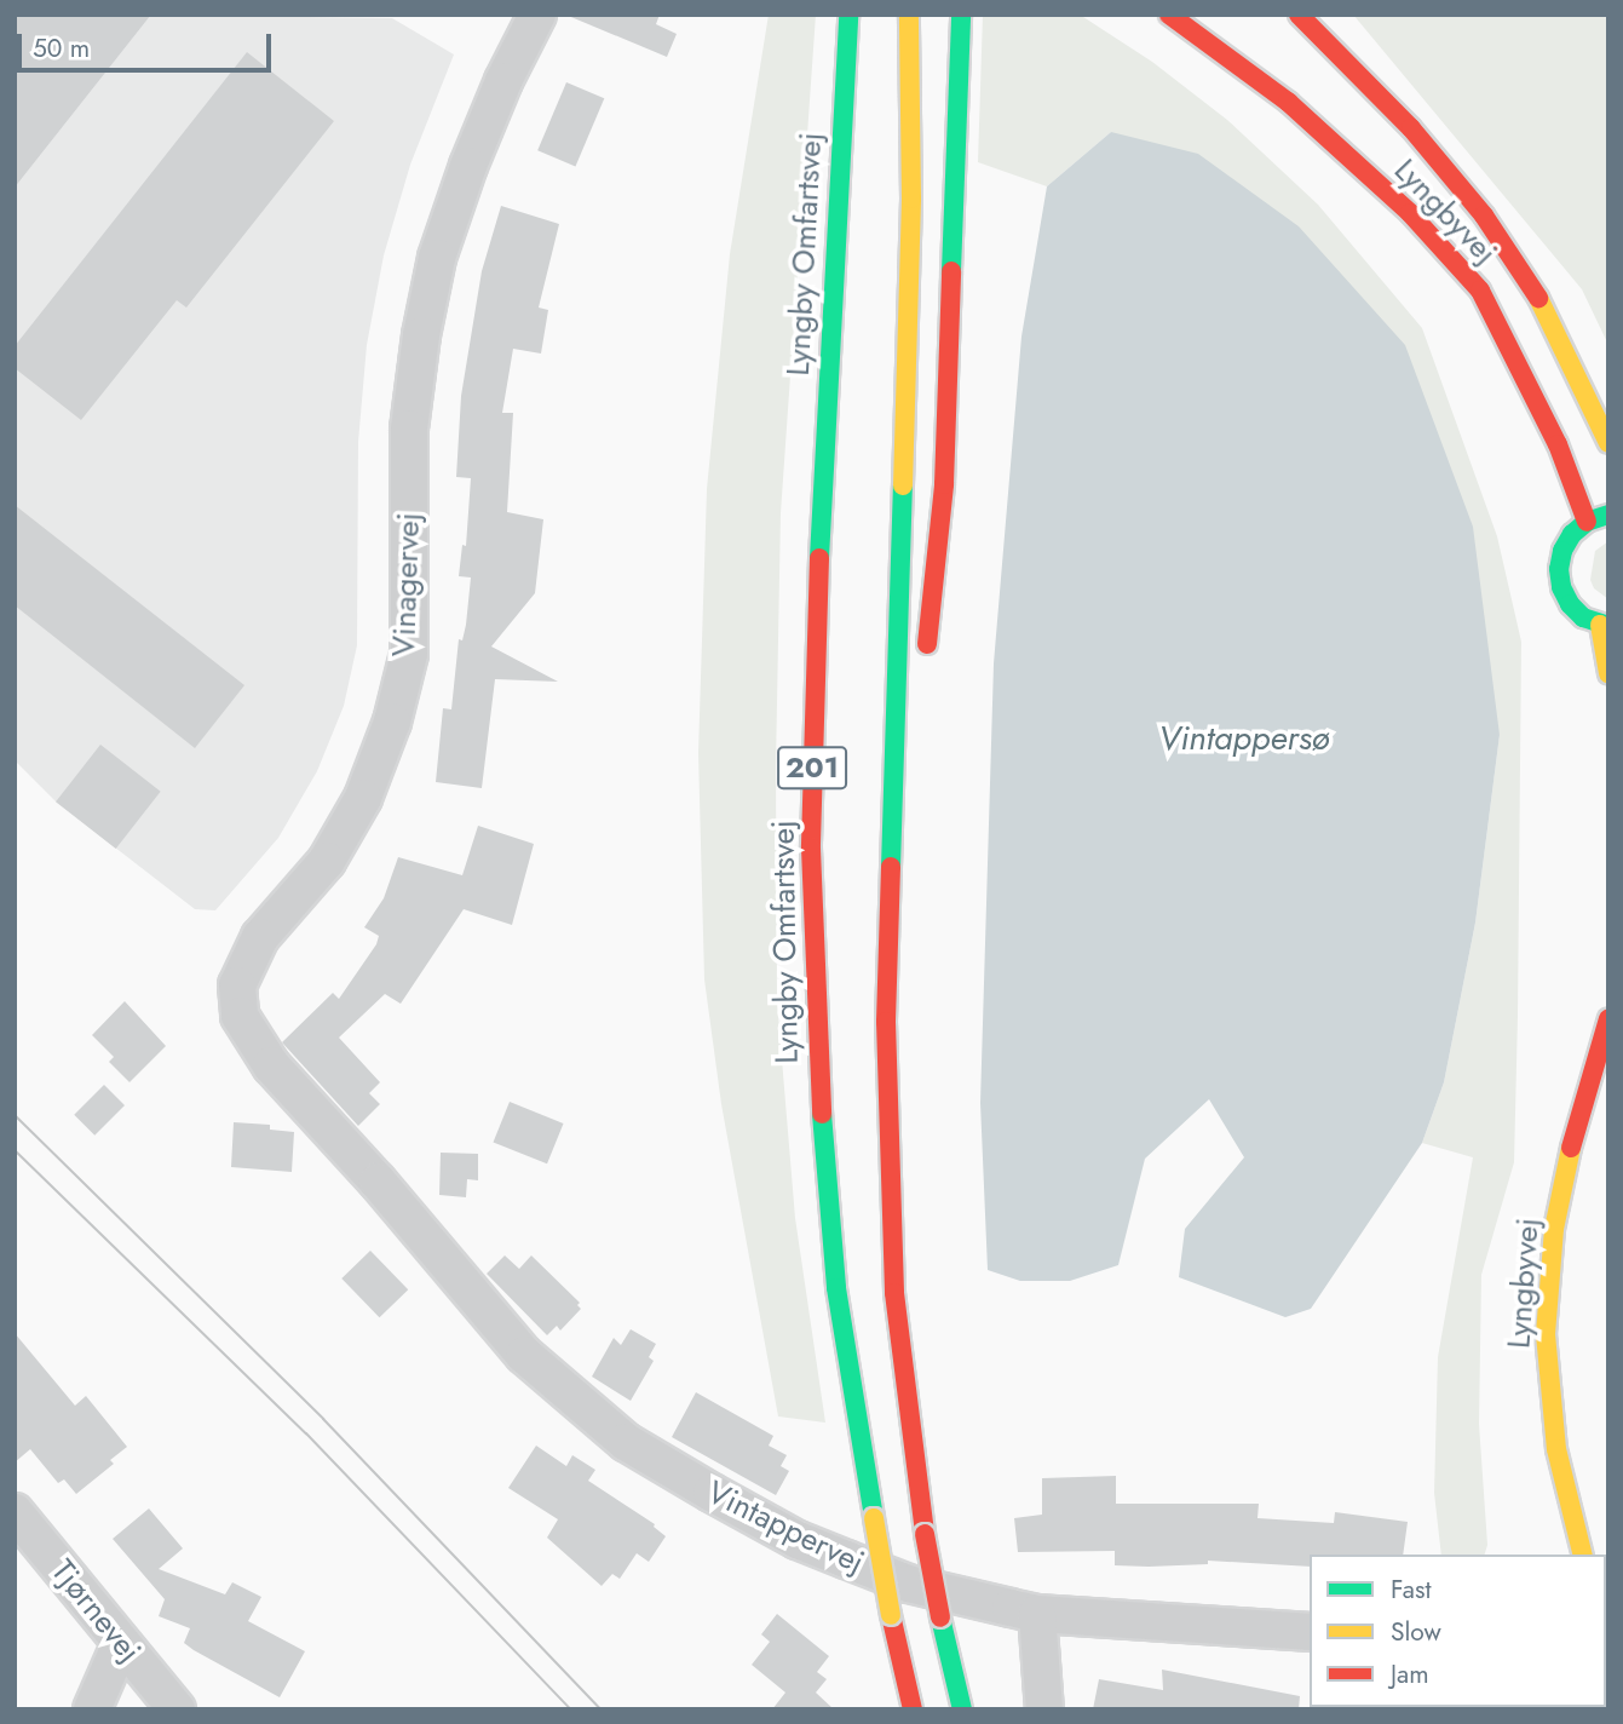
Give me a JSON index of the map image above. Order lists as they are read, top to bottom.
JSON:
{
  "streets": {
    "main road": ["Lyngbyvej", "Lyngby Omfartsvej", "201"],
    "street": ["Vinagervej", "Vintappervej", "Tjørnevej"]
  },
  "crossings": [
    ["Vinagervej", "Vintappervej"]
  ],
  "water": ["Vintappersø"],
  "legend": ["Fast", "Slow", "Jam"],
  "scale_bar": "50 m"
}
